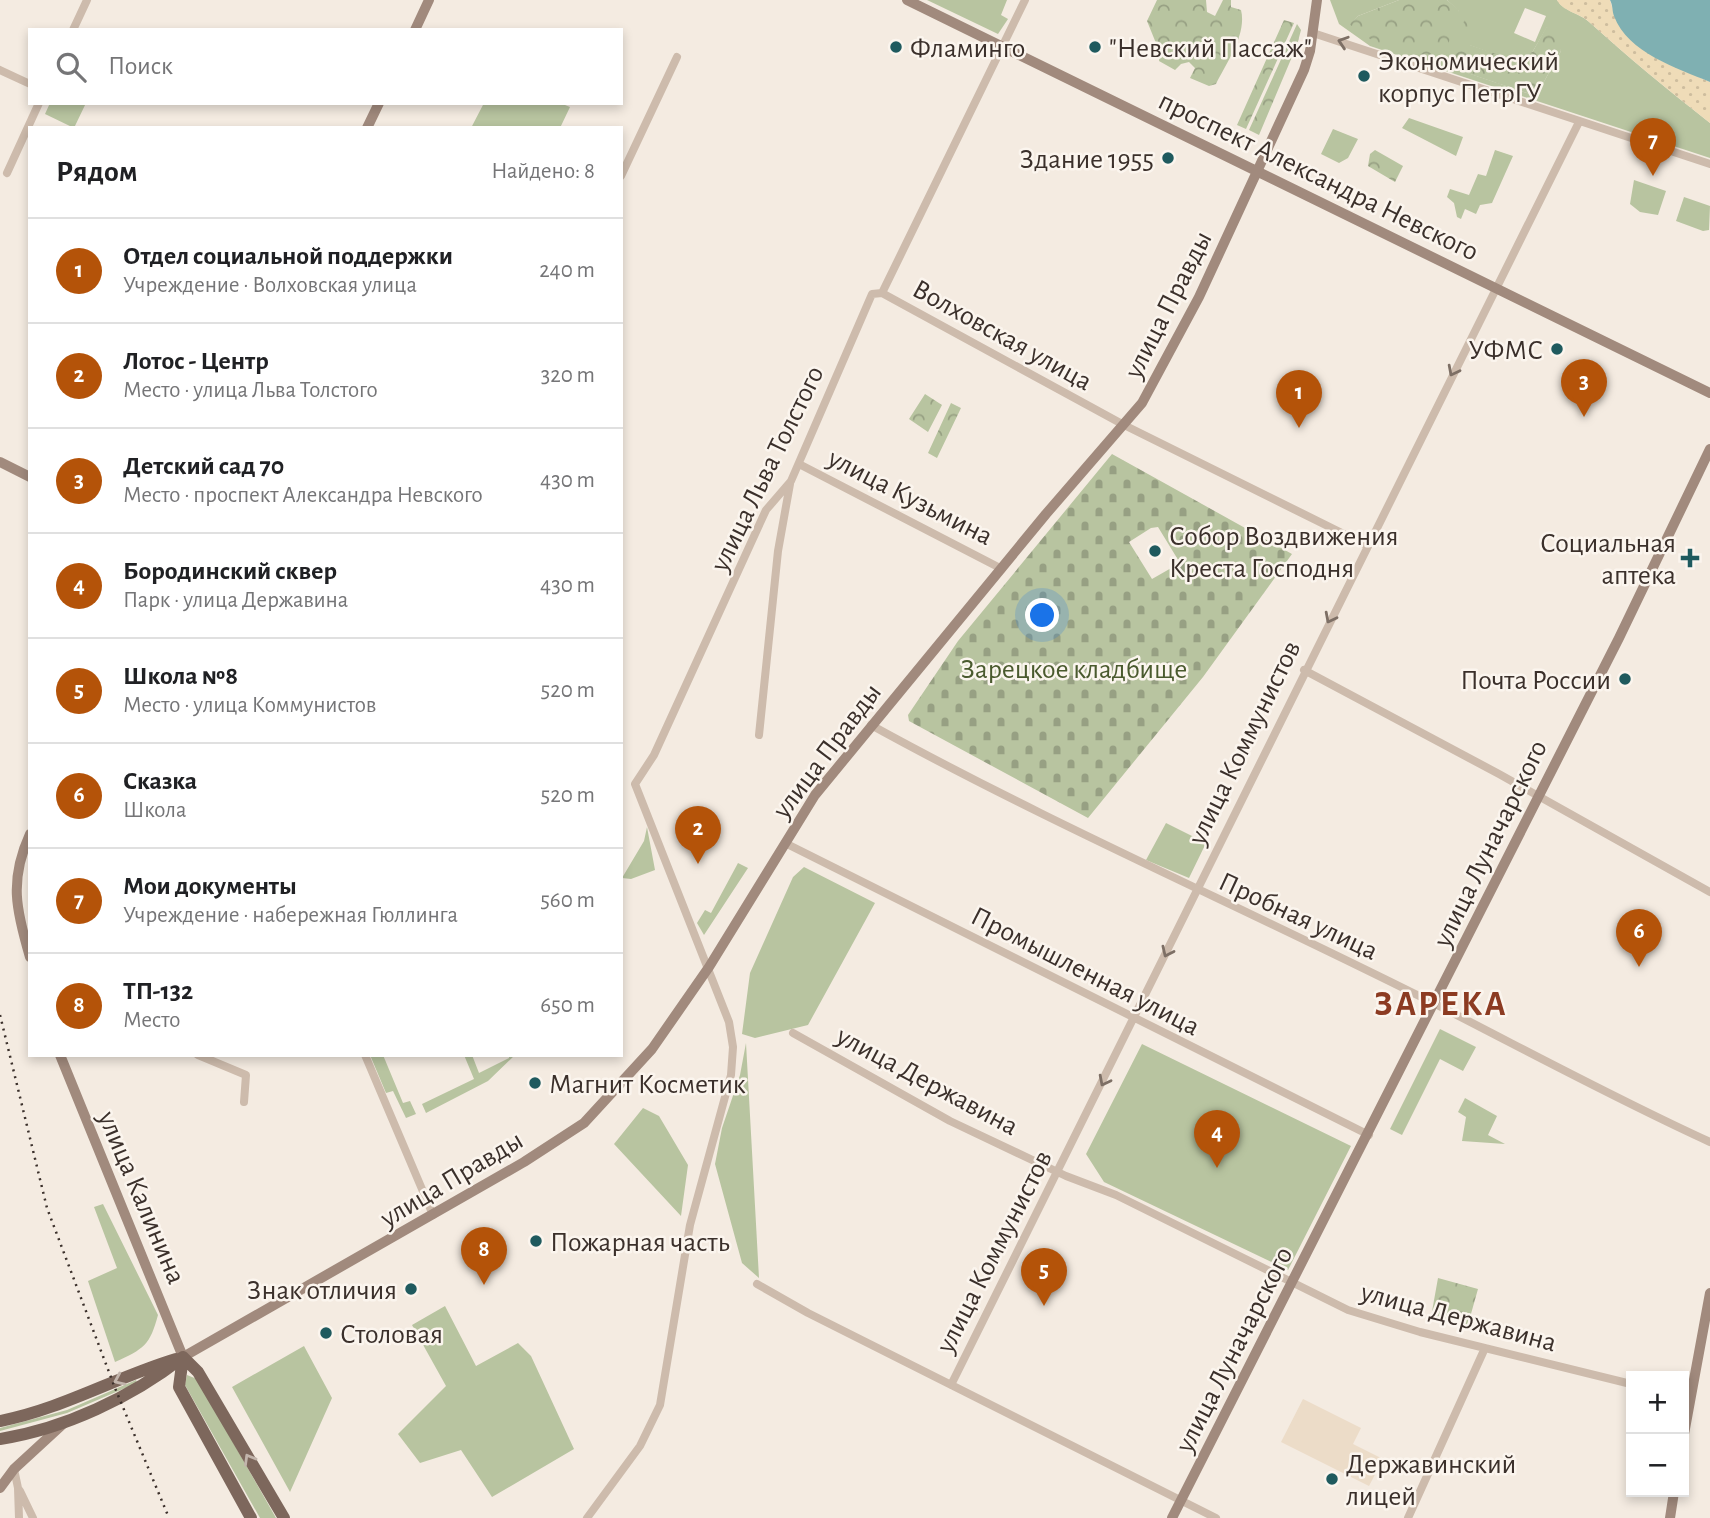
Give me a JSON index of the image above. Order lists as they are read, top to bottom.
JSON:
{
  "streets": {
    "main road": [
      "проспект Александра Невского",
      "улица Правды",
      "улица Луначарского",
      "улица Калинина"
    ],
    "street": [
      "Волховская улица",
      "улица Льва Толстого",
      "улица Кузьмина",
      "улица Коммунистов",
      "Пробная улица",
      "Промышленная улица",
      "улица Державина"
    ]
  },
  "crossings": [
    ["проспект Александра Невского", "улица Правды"],
    ["проспект Александра Невского", "улица Льва Толстого"],
    ["проспект Александра Невского", "улица Коммунистов"],
    ["улица Правды", "Волховская улица"],
    ["улица Правды", "улица Льва Толстого"],
    ["улица Правды", "улица Кузьмина"],
    ["улица Правды", "Пробная улица"],
    ["улица Правды", "Промышленная улица"],
    ["улица Правды", "улица Калинина"],
    ["Волховская улица", "улица Льва Толстого"],
    ["Волховская улица", "улица Коммунистов"],
    ["улица Льва Толстого", "улица Кузьмина"],
    ["улица Коммунистов", "Пробная улица"],
    ["улица Коммунистов", "Промышленная улица"],
    ["улица Коммунистов", "улица Державина"],
    ["улица Луначарского", "Пробная улица"],
    ["улица Луначарского", "Промышленная улица"],
    ["улица Луначарского", "улица Державина"]
  ],
  "one_way": ["улица Коммунистов"],
  "districts": ["ЗАРЕКА"],
  "parks": ["Зарецкое кладбище"],
  "places": {
    "other": [
      "Фламинго",
      "\"Невский Пассаж\"",
      "Экономический корпус ПетрГУ",
      "Здание 1955",
      "УФМС",
      "Собор Воздвижения Креста Господня",
      "Почта России",
      "Магнит Косметик",
      "Пожарная часть",
      "Знак отличия",
      "Столовая",
      "Державинский лицей"
    ],
    "health": ["Социальная аптека"]
  },
  "page": {
    "search": "Поиск",
    "pins": [
      "7",
      "3",
      "1",
      "2",
      "6",
      "4",
      "8",
      "5"
    ],
    "heading": ["Рядом", "Найдено: 8"],
    "list": [
      {
        "mark": "1",
        "name": "Отдел социальной поддержки",
        "note": "Учреждение · Волховская улица",
        "value": "240 m"
      },
      {
        "mark": "2",
        "name": "Лотос - Центр",
        "note": "Место · улица Льва Толстого",
        "value": "320 m"
      },
      {
        "mark": "3",
        "name": "Детский сад 70",
        "note": "Место · проспект Александра Невского",
        "value": "430 m"
      },
      {
        "mark": "4",
        "name": "Бородинский сквер",
        "note": "Парк · улица Державина",
        "value": "430 m"
      },
      {
        "mark": "5",
        "name": "Школа №8",
        "note": "Место · улица Коммунистов",
        "value": "520 m"
      },
      {
        "mark": "6",
        "name": "Сказка",
        "note": "Школа",
        "value": "520 m"
      },
      {
        "mark": "7",
        "name": "Мои документы",
        "note": "Учреждение · набережная Гюллинга",
        "value": "560 m"
      },
      {
        "mark": "8",
        "name": "ТП-132",
        "note": "Место",
        "value": "650 m"
      }
    ],
    "map_buttons": ["+", "−"]
  }
}
